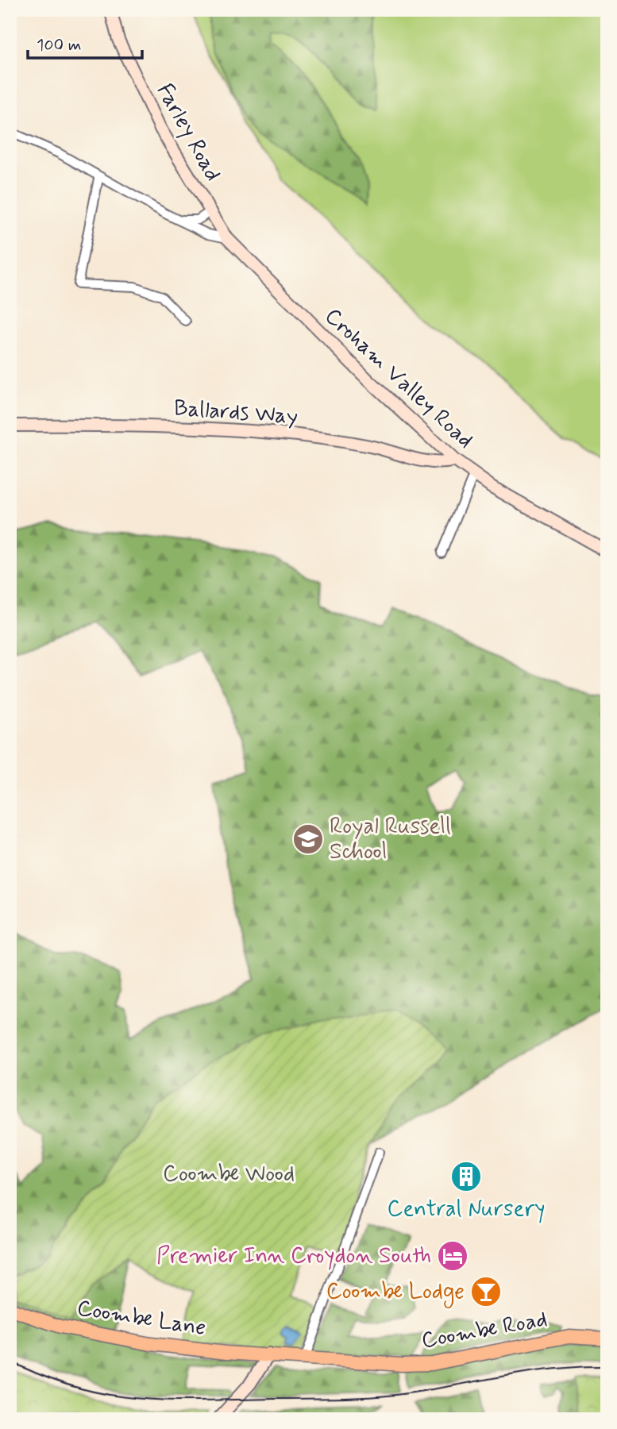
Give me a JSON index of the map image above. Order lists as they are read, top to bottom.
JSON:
{
  "streets": {
    "main road": ["Coombe Lane", "Coombe Road"],
    "street": ["Farley Road", "Croham Valley Road", "Ballards Way"]
  },
  "crossings": [
    ["Farley Road", "Croham Valley Road"],
    ["Croham Valley Road", "Ballards Way"],
    ["Coombe Lane", "Coombe Road"]
  ],
  "parks": ["Coombe Wood"],
  "places": {
    "school or university": ["Royal Russell School"],
    "building": ["Central Nursery"],
    "hotel": ["Premier Inn Croydon South"],
    "bar": ["Coombe Lodge"]
  },
  "scale_bar": "100 m"
}
